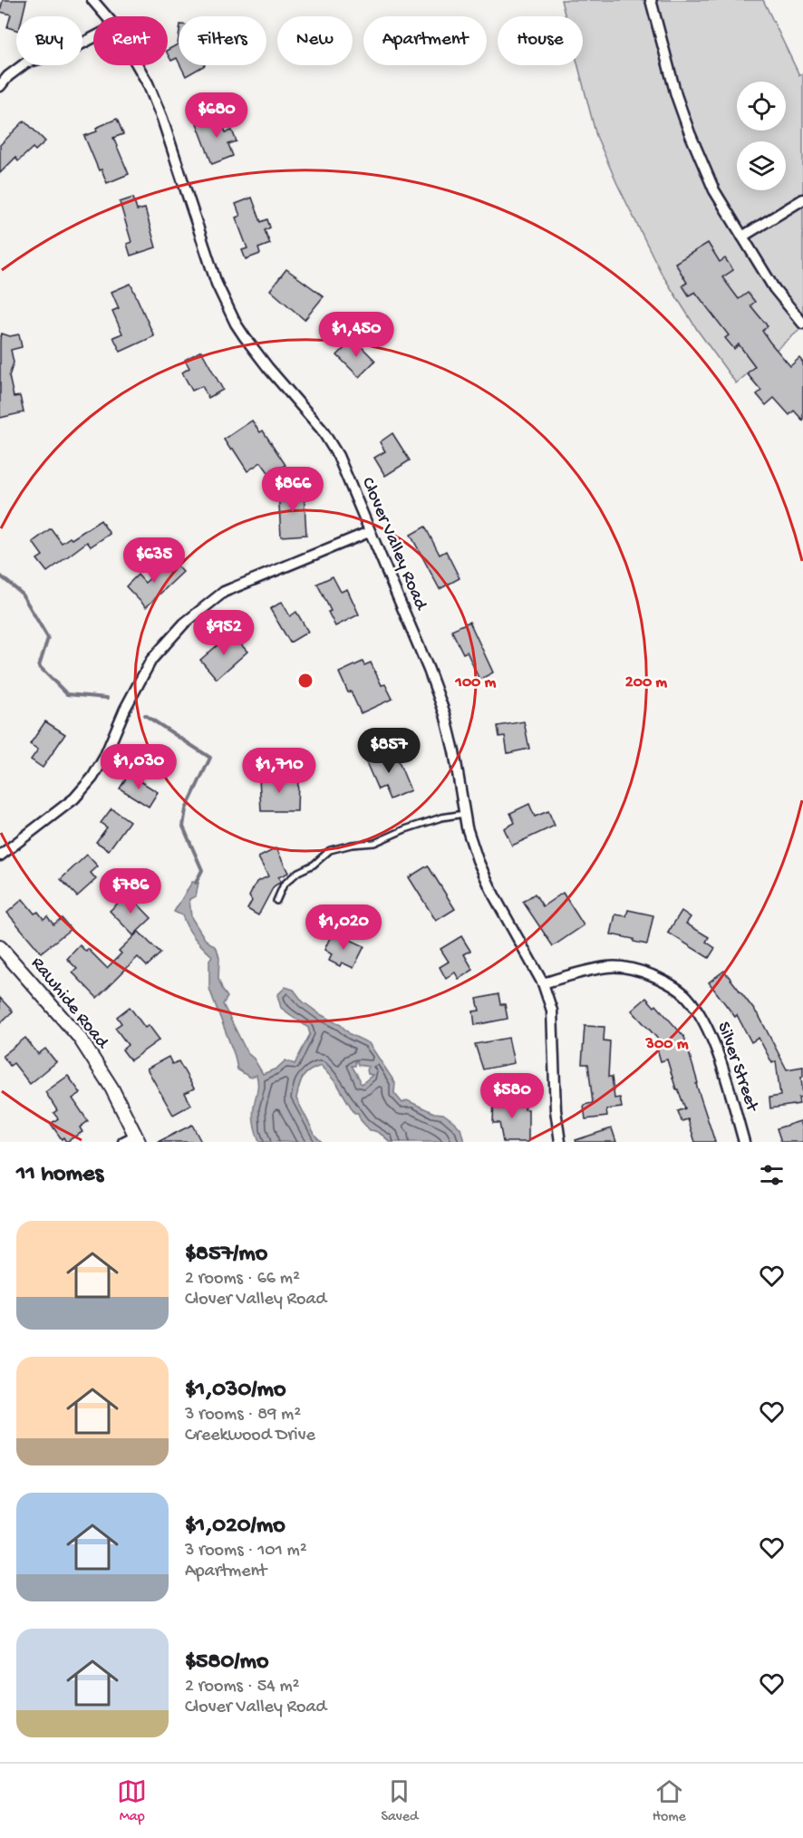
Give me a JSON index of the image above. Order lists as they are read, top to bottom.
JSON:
{
  "streets": {
    "street": ["Clover Valley Road", "Rawhide Road", "Silver Street"]
  },
  "crossings": [
    ["Clover Valley Road", "Silver Street"]
  ],
  "page": {
    "chip": [
      "Buy",
      "Rent",
      "Filters",
      "New",
      "Apartment",
      "House"
    ],
    "price": [
      "$680",
      "$1,450",
      "$866",
      "$635",
      "$952",
      "$857",
      "$1,030",
      "$1,710",
      "$786",
      "$1,020",
      "$580"
    ],
    "heading": "11 homes",
    "list": [
      {
        "name": "$857/mo",
        "note": "2 rooms · 66 m² · Clover Valley Road"
      },
      {
        "name": "$1,030/mo",
        "note": "3 rooms · 89 m² · Creekwood Drive"
      },
      {
        "name": "$1,020/mo",
        "note": "3 rooms · 101 m² · Apartment"
      },
      {
        "name": "$580/mo",
        "note": "2 rooms · 54 m² · Clover Valley Road"
      }
    ],
    "tabs": ["Map", "Saved", "Home"]
  },
  "rings": ["100 m", "200 m", "300 m"]
}
